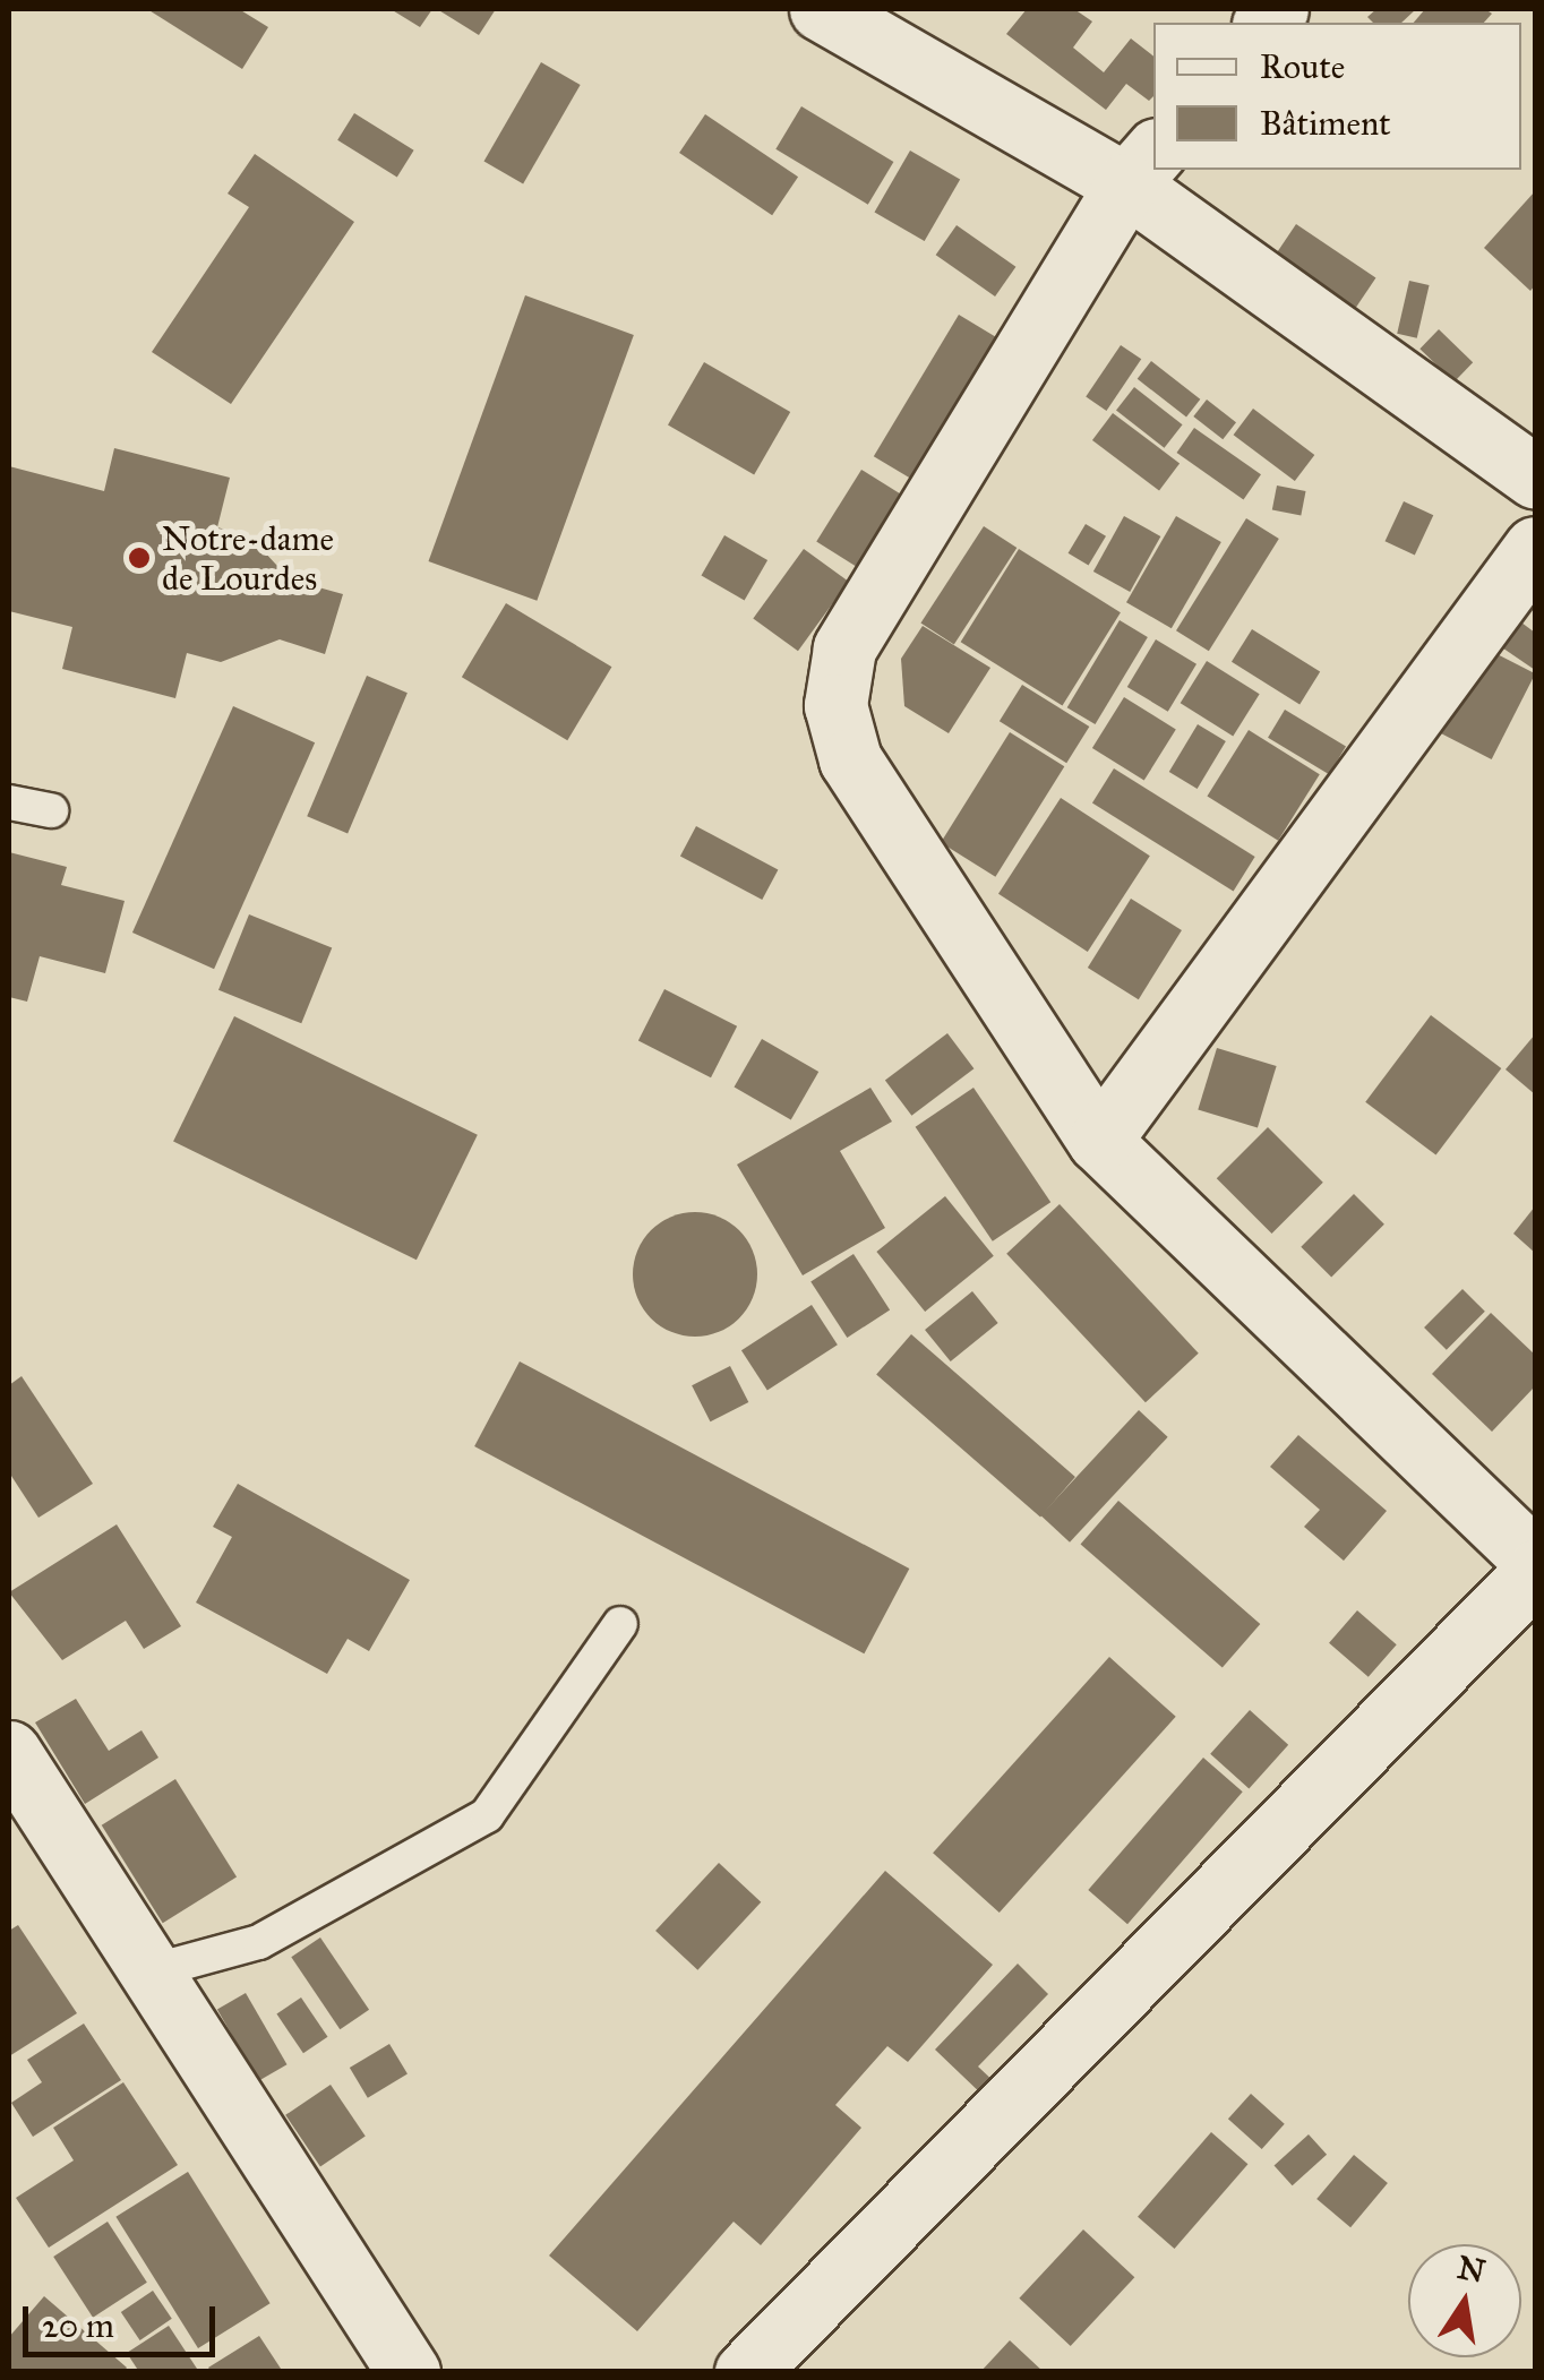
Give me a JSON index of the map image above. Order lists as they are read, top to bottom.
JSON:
{
  "places": ["Notre-dame de Lourdes"],
  "legend": ["Route", "Bâtiment"],
  "scale_bar": "20 m",
  "north": "top"
}
